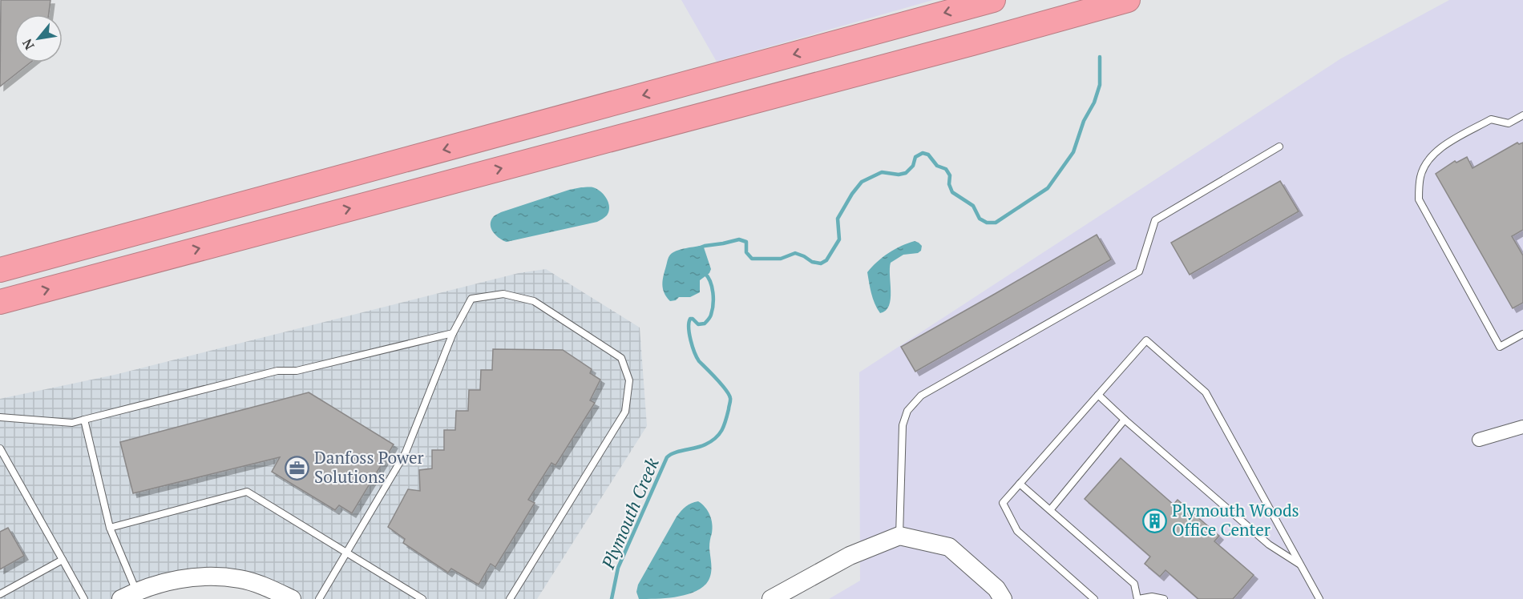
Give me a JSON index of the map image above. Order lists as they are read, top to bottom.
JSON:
{
  "water": ["Plymouth Creek"],
  "places": {
    "office": ["Danfoss Power Solutions"],
    "building": ["Plymouth Woods Office Center"]
  },
  "north": "bottom left"
}
